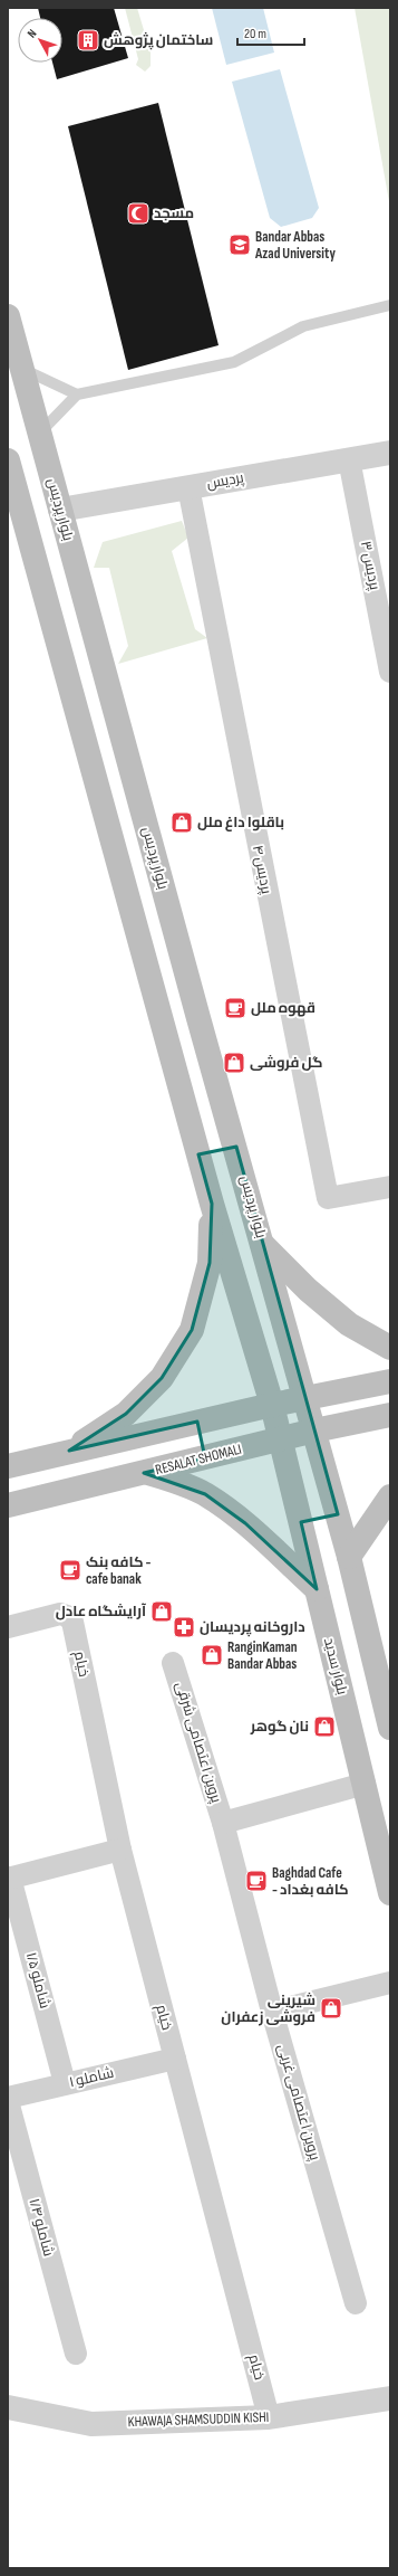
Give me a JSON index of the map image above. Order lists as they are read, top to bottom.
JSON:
{
  "streets": {
    "main road": ["بلوار پردیس", "RESALAT SHOMALI", "بلوار سدید"],
    "street": [
      "پردیس",
      "پردیس ۳",
      "پردیس ۴",
      "خیام",
      "پروین اعتصامی شرقی",
      "شاملو ۱/۵",
      "شاملو ۱",
      "پروین اعتصامی غربی",
      "شاملو ۱/۴",
      "KHAWAJA SHAMSUDDIN KISHI"
    ]
  },
  "crossings": [
    ["پردیس", "بلوار پردیس"],
    ["پردیس", "پردیس ۳"],
    ["پردیس", "پردیس ۴"],
    ["بلوار پردیس", "RESALAT SHOMALI"],
    ["RESALAT SHOMALI", "بلوار سدید"],
    ["خیام", "شاملو ۱"],
    ["خیام", "KHAWAJA SHAMSUDDIN KISHI"],
    ["پروین اعتصامی شرقی", "پروین اعتصامی غربی"],
    ["شاملو ۱/۵", "شاملو ۱"]
  ],
  "places": {
    "building": ["ساختمان پژوهش"],
    "mosque": ["مسجد"],
    "school or university": ["Bandar Abbas Azad University"],
    "shop": [
      "باقلوا داغ ملل",
      "گل فروشی",
      "آرایشگاه عادل",
      "RanginKaman Bandar Abbas",
      "نان گوهر",
      "شیرینی فروشی زعفران"
    ],
    "cafe": ["قهوه ملل", "کافه بنک - cafe banak", "Baghdad Cafe - کافه بغداد"],
    "pharmacy": ["داروخانه پردیسان"]
  },
  "scale_bar": "20 m",
  "north": "top left"
}
